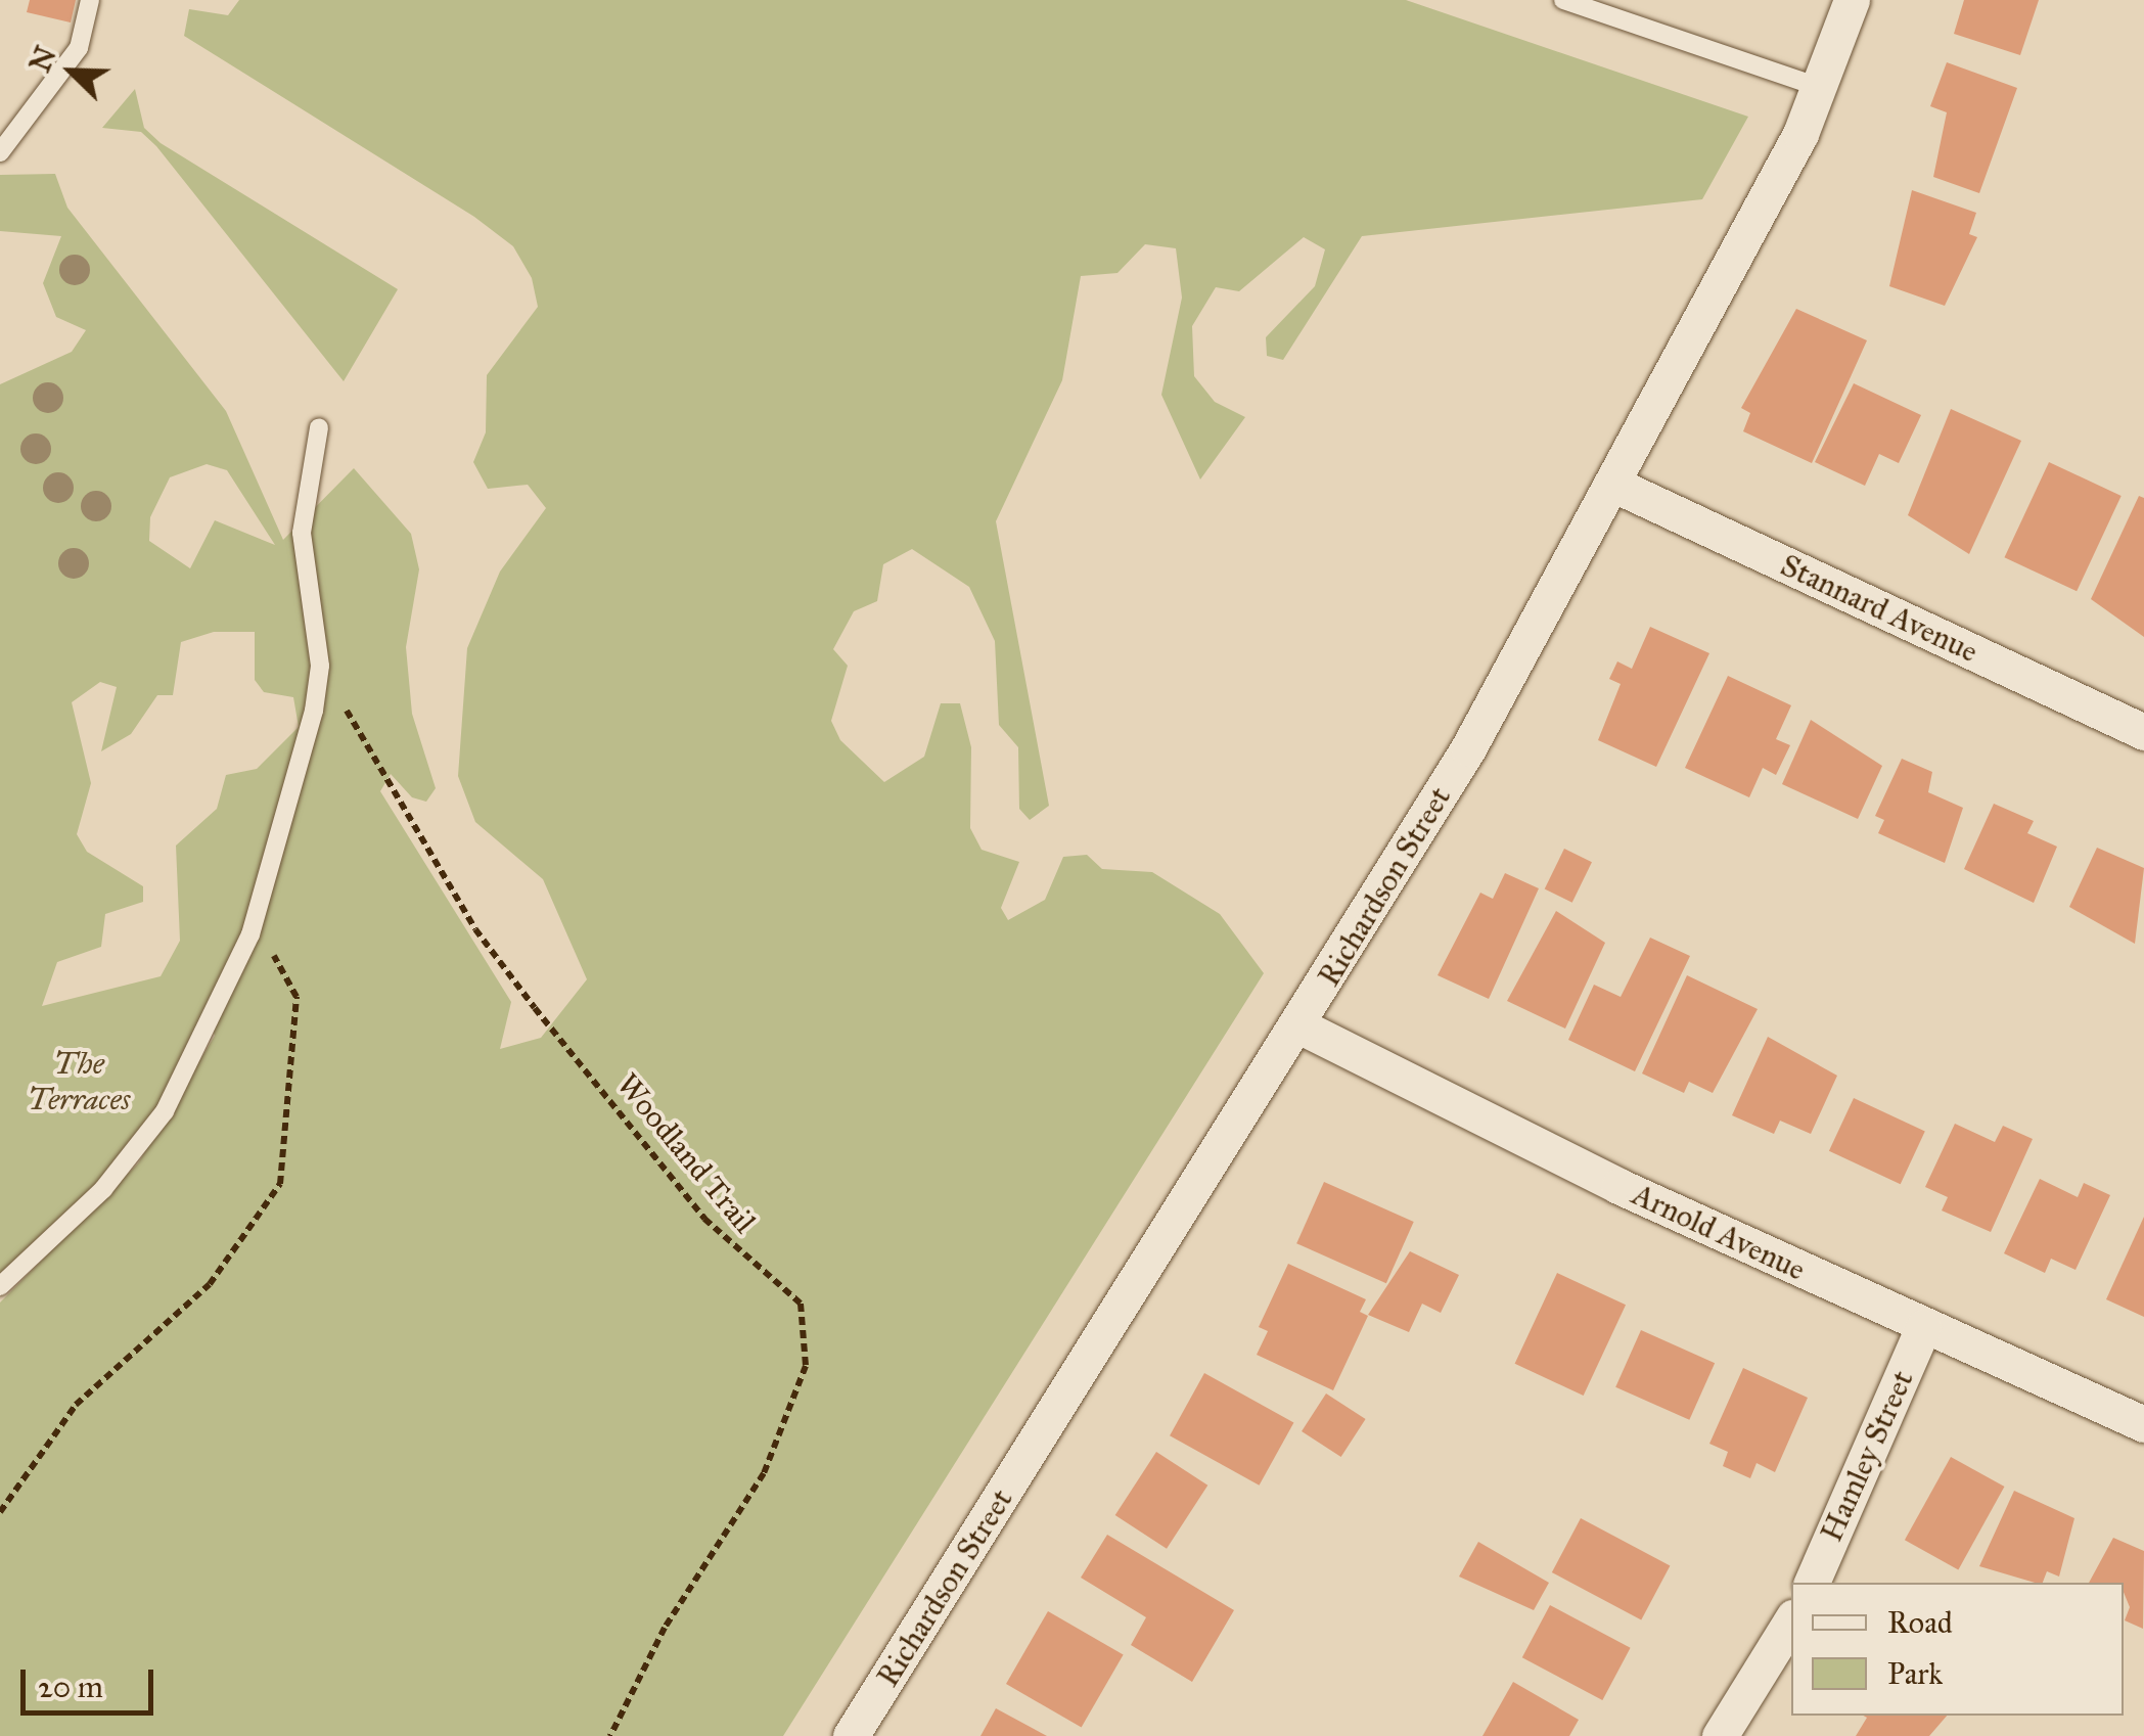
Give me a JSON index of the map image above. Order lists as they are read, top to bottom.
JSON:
{
  "streets": {
    "street": [
      "Stannard Avenue",
      "Richardson Street",
      "Arnold Avenue",
      "Hamley Street"
    ],
    "path": ["Woodland Trail"]
  },
  "crossings": [
    ["Stannard Avenue", "Richardson Street"],
    ["Richardson Street", "Arnold Avenue"],
    ["Arnold Avenue", "Hamley Street"]
  ],
  "parks": ["The Terraces"],
  "legend": ["Road", "Park"],
  "scale_bar": "20 m",
  "north": "top left"
}
